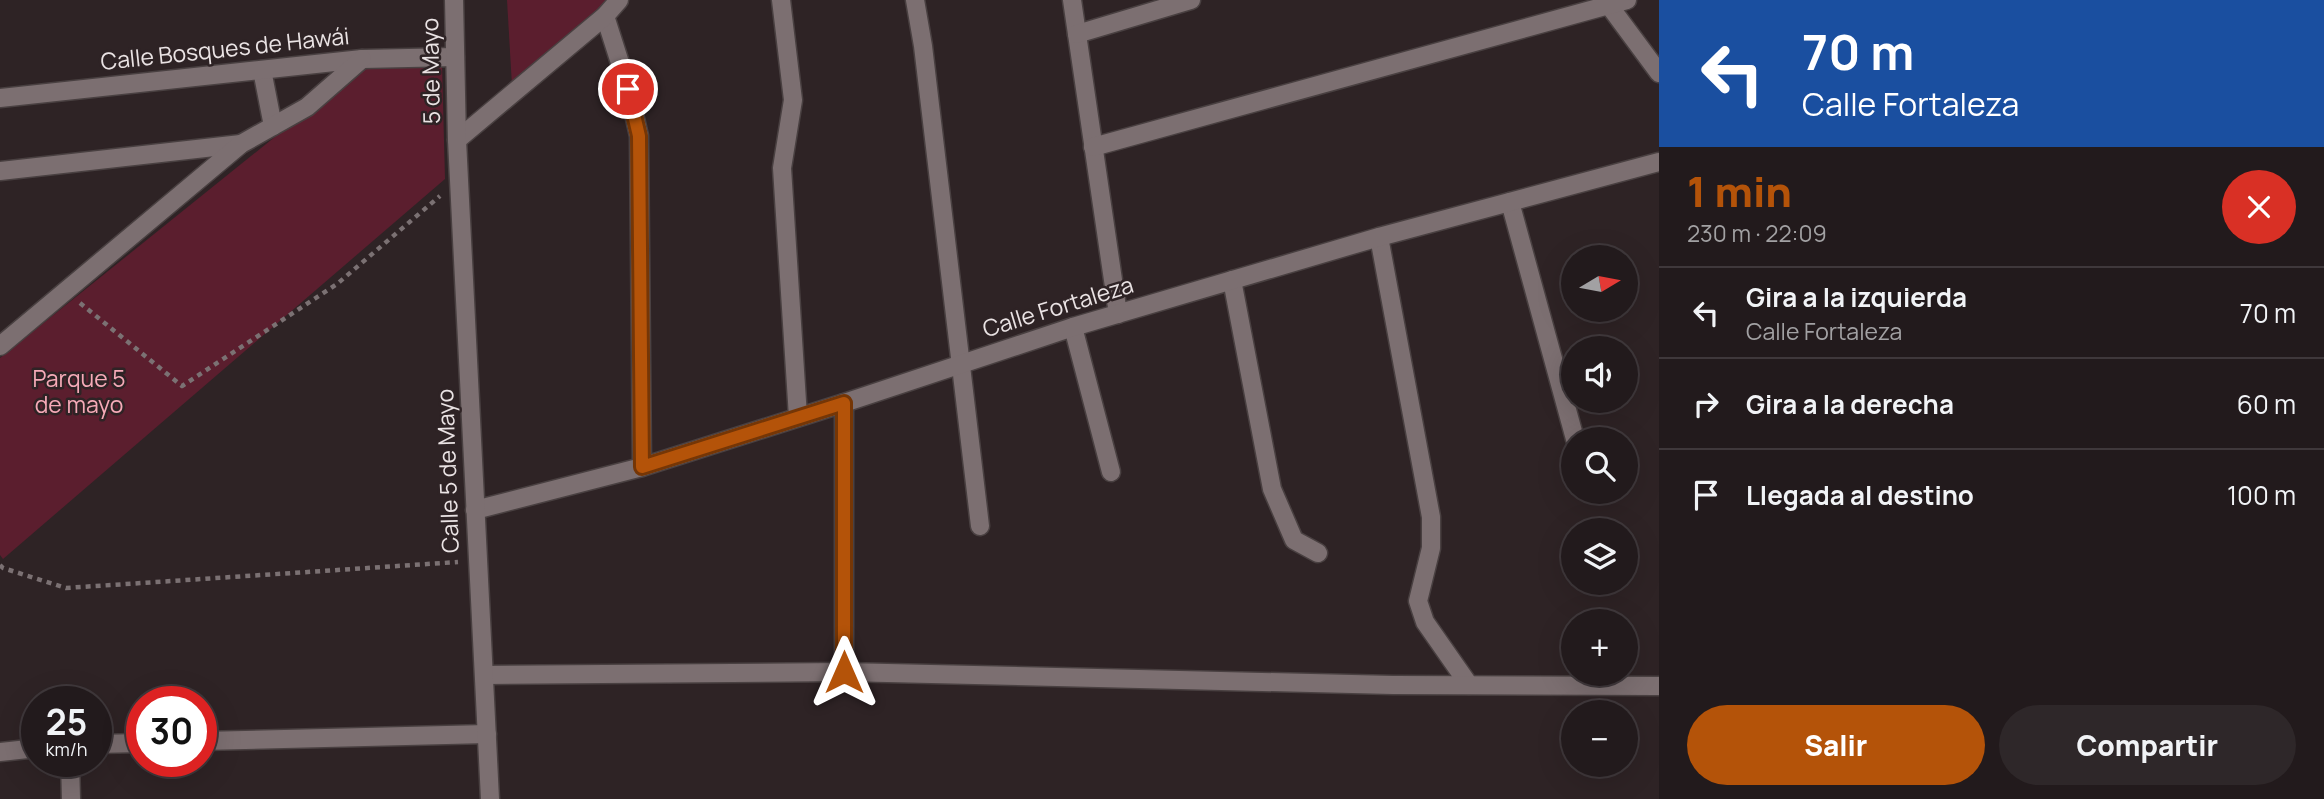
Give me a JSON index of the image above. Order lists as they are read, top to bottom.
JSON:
{
  "streets": {
    "street": [
      "Calle Bosques de Hawái",
      "5 de Mayo",
      "Calle Fortaleza",
      "Calle 5 de Mayo"
    ]
  },
  "crossings": [
    ["Calle Bosques de Hawái", "5 de Mayo"],
    ["5 de Mayo", "Calle 5 de Mayo"],
    ["Calle Fortaleza", "Calle 5 de Mayo"]
  ],
  "parks": ["Parque 5 de mayo"],
  "north": "right",
  "page": {
    "turn": ["70 m", "Calle Fortaleza"],
    "heading": ["1 min", "230 m · 22:09"],
    "map_buttons": ["+", "−"],
    "list": [
      {
        "name": "Gira a la izquierda",
        "note": "Calle Fortaleza",
        "value": "70 m"
      },
      {
        "name": "Gira a la derecha",
        "value": "60 m"
      },
      {
        "name": "Llegada al destino",
        "value": "100 m"
      }
    ],
    "speed": "25 km/h",
    "limit": "30",
    "buttons": ["Salir", "Compartir"]
  }
}
